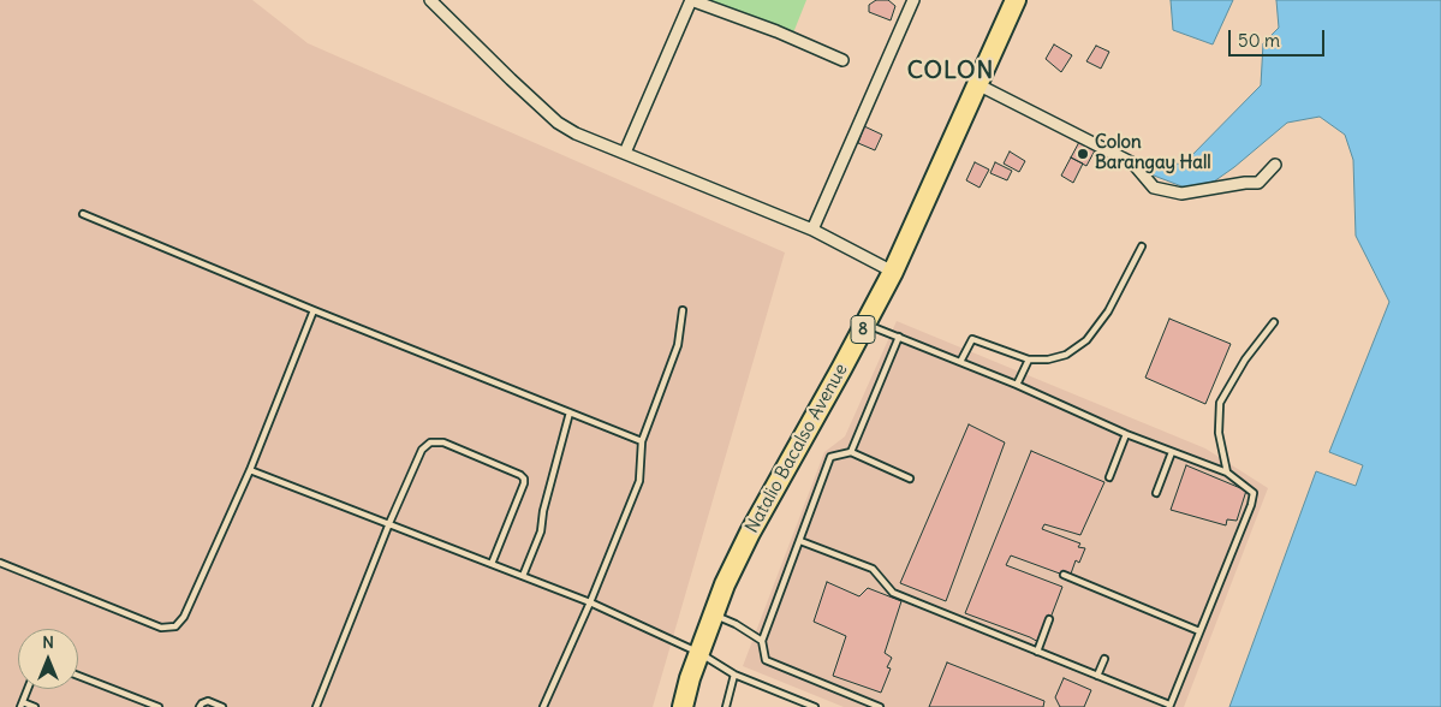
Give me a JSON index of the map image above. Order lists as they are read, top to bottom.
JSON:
{
  "streets": {
    "highway": ["8", "Natalio Bacalso Avenue"]
  },
  "districts": ["COLON"],
  "places": ["Colon Barangay Hall"],
  "scale_bar": "50 m",
  "north": "top"
}
